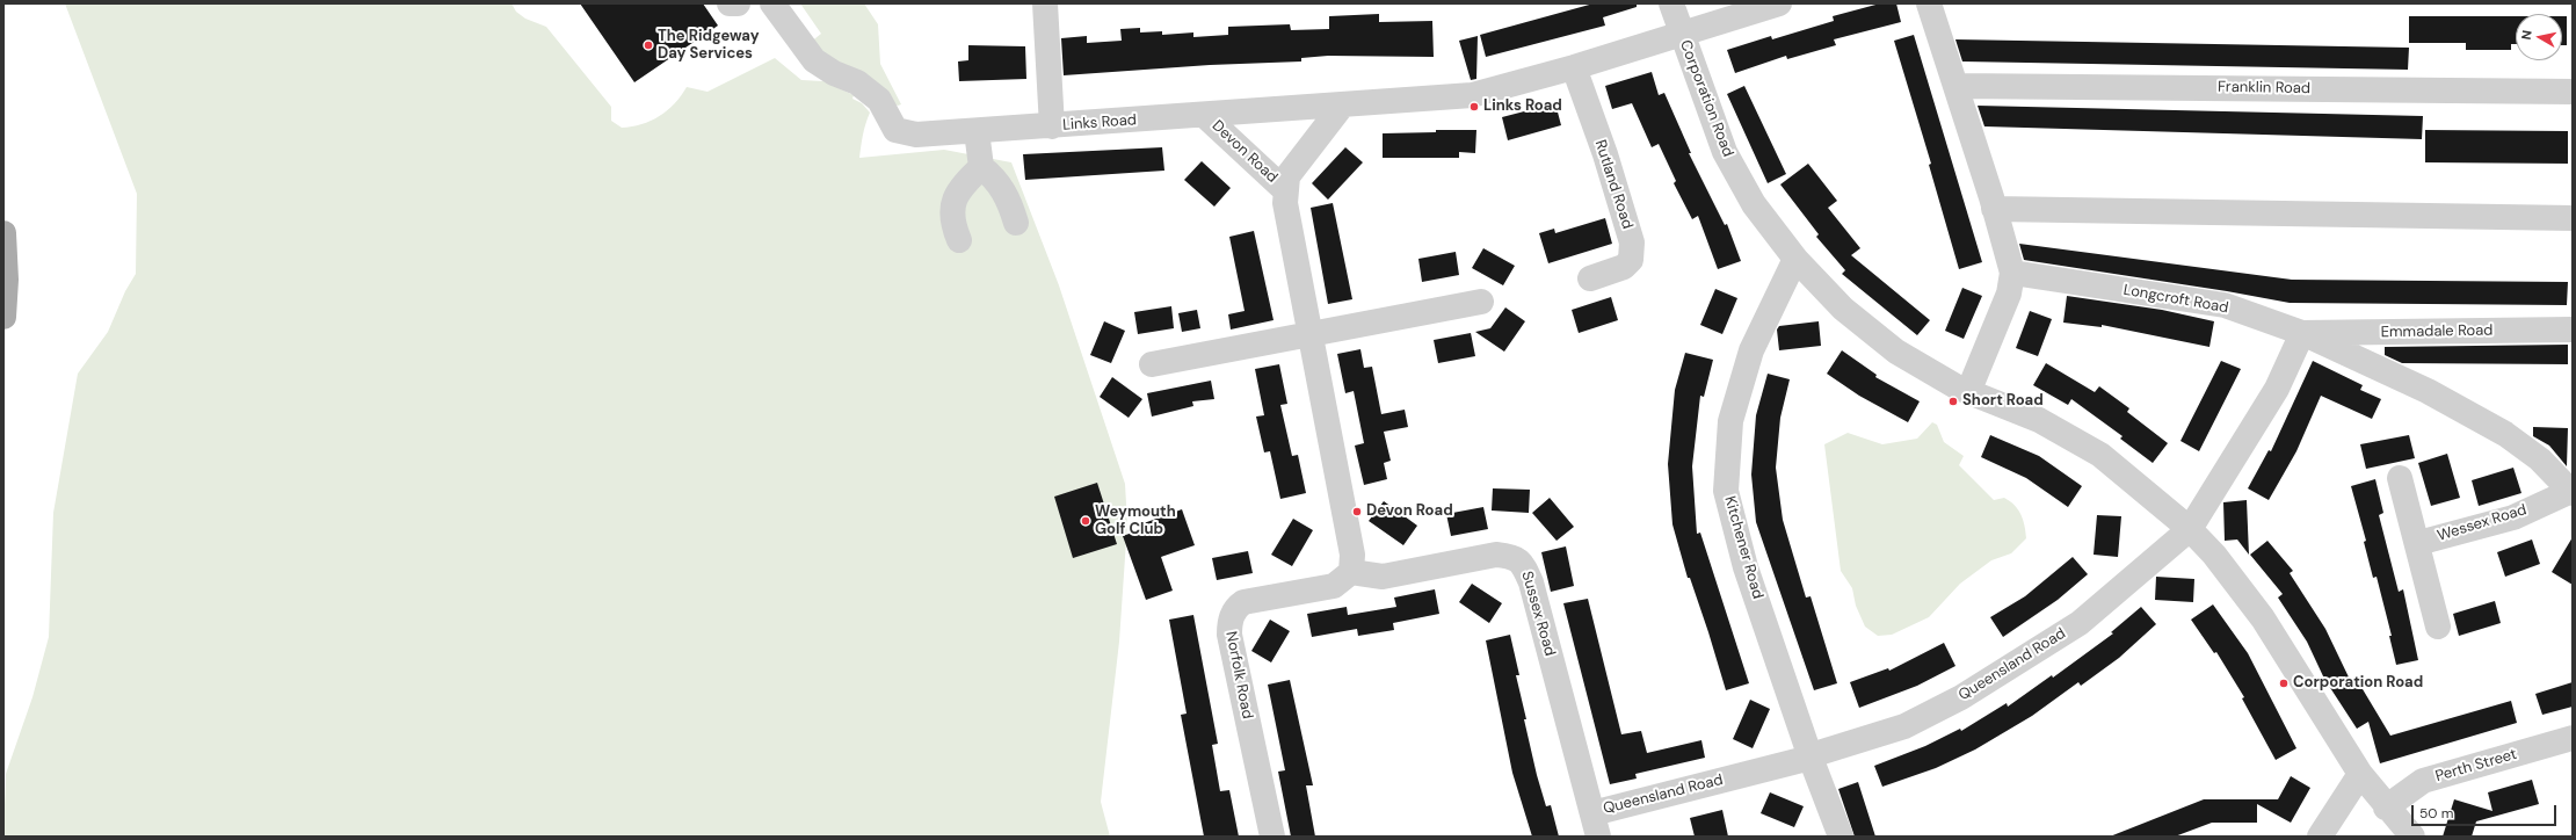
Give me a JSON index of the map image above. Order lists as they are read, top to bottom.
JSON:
{
  "streets": {
    "street": [
      "Franklin Road",
      "Corporation Road",
      "Links Road",
      "Devon Road",
      "Rutland Road",
      "Longcroft Road",
      "Emmadale Road",
      "Wessex Road",
      "Kitchener Road",
      "Sussex Road",
      "Queensland Road",
      "Norfolk Road",
      "Perth Street"
    ]
  },
  "crossings": [
    ["Corporation Road", "Links Road"],
    ["Corporation Road", "Kitchener Road"],
    ["Corporation Road", "Queensland Road"],
    ["Corporation Road", "Perth Street"],
    ["Links Road", "Devon Road"],
    ["Links Road", "Rutland Road"],
    ["Devon Road", "Sussex Road"],
    ["Devon Road", "Norfolk Road"],
    ["Longcroft Road", "Emmadale Road"],
    ["Longcroft Road", "Wessex Road"],
    ["Longcroft Road", "Queensland Road"],
    ["Emmadale Road", "Queensland Road"],
    ["Kitchener Road", "Queensland Road"],
    ["Sussex Road", "Queensland Road"],
    ["Sussex Road", "Norfolk Road"]
  ],
  "places": [
    "The Ridgeway Day Services",
    "Links Road",
    "Short Road",
    "Devon Road",
    "Weymouth Golf Club",
    "Corporation Road"
  ],
  "scale_bar": "50 m",
  "north": "left"
}
